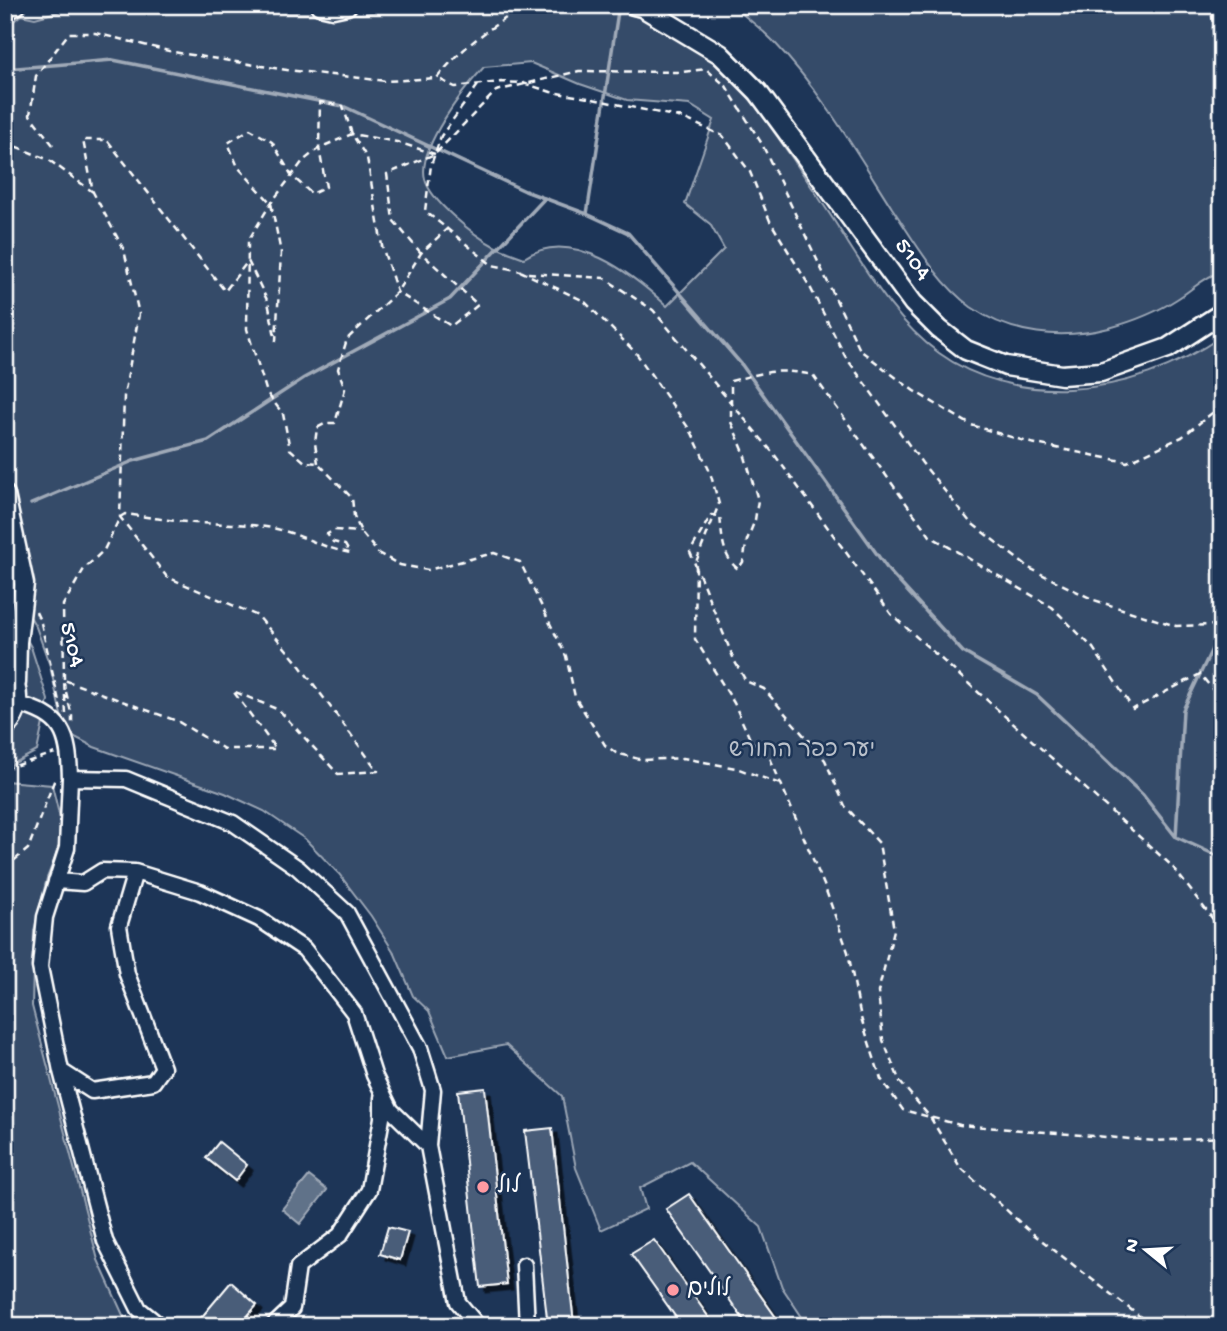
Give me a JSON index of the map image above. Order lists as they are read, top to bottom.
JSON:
{
  "streets": {
    "street": ["5104"]
  },
  "parks": ["יער כפר החורש"],
  "places": ["לול", "לולים"],
  "north": "left"
}
